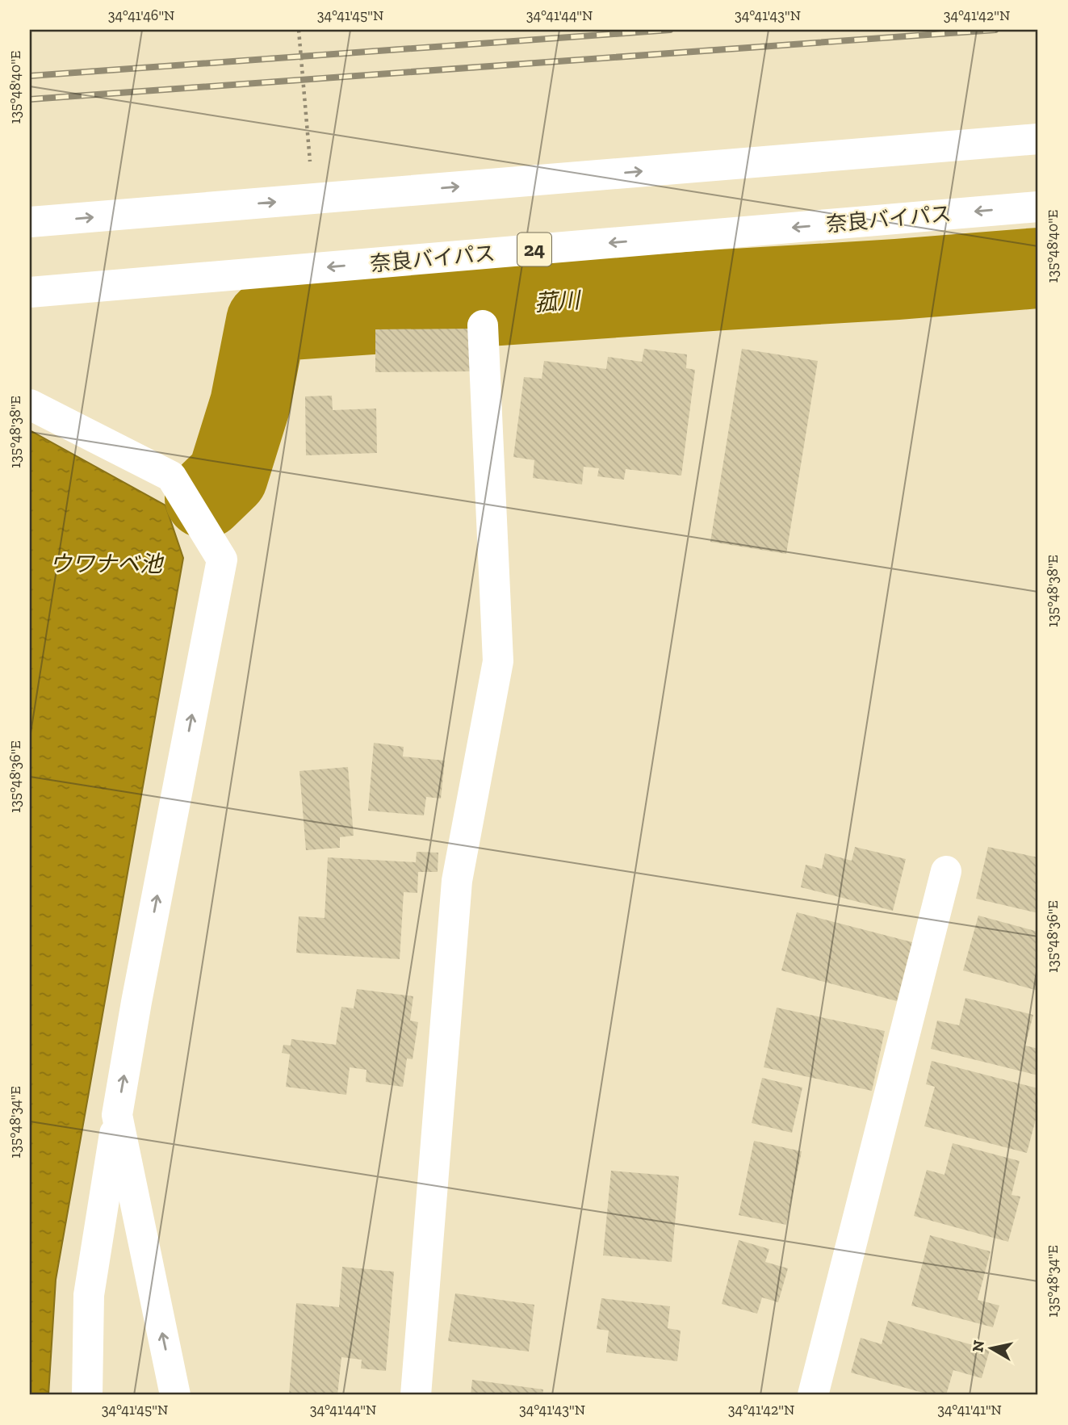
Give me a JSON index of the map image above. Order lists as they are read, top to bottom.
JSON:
{
  "streets": {
    "main road": ["奈良バイパス", "24"]
  },
  "water": ["菰川", "ウワナベ池"],
  "north": "left",
  "coordinates": [
    "34°41'46\"N",
    "34°41'45\"N",
    "34°41'44\"N",
    "34°41'43\"N",
    "34°41'42\"N",
    "135°48'40\"E",
    "135°48'38\"E",
    "135°48'36\"E",
    "135°48'34\"E",
    "34°41'41\"N"
  ]
}
